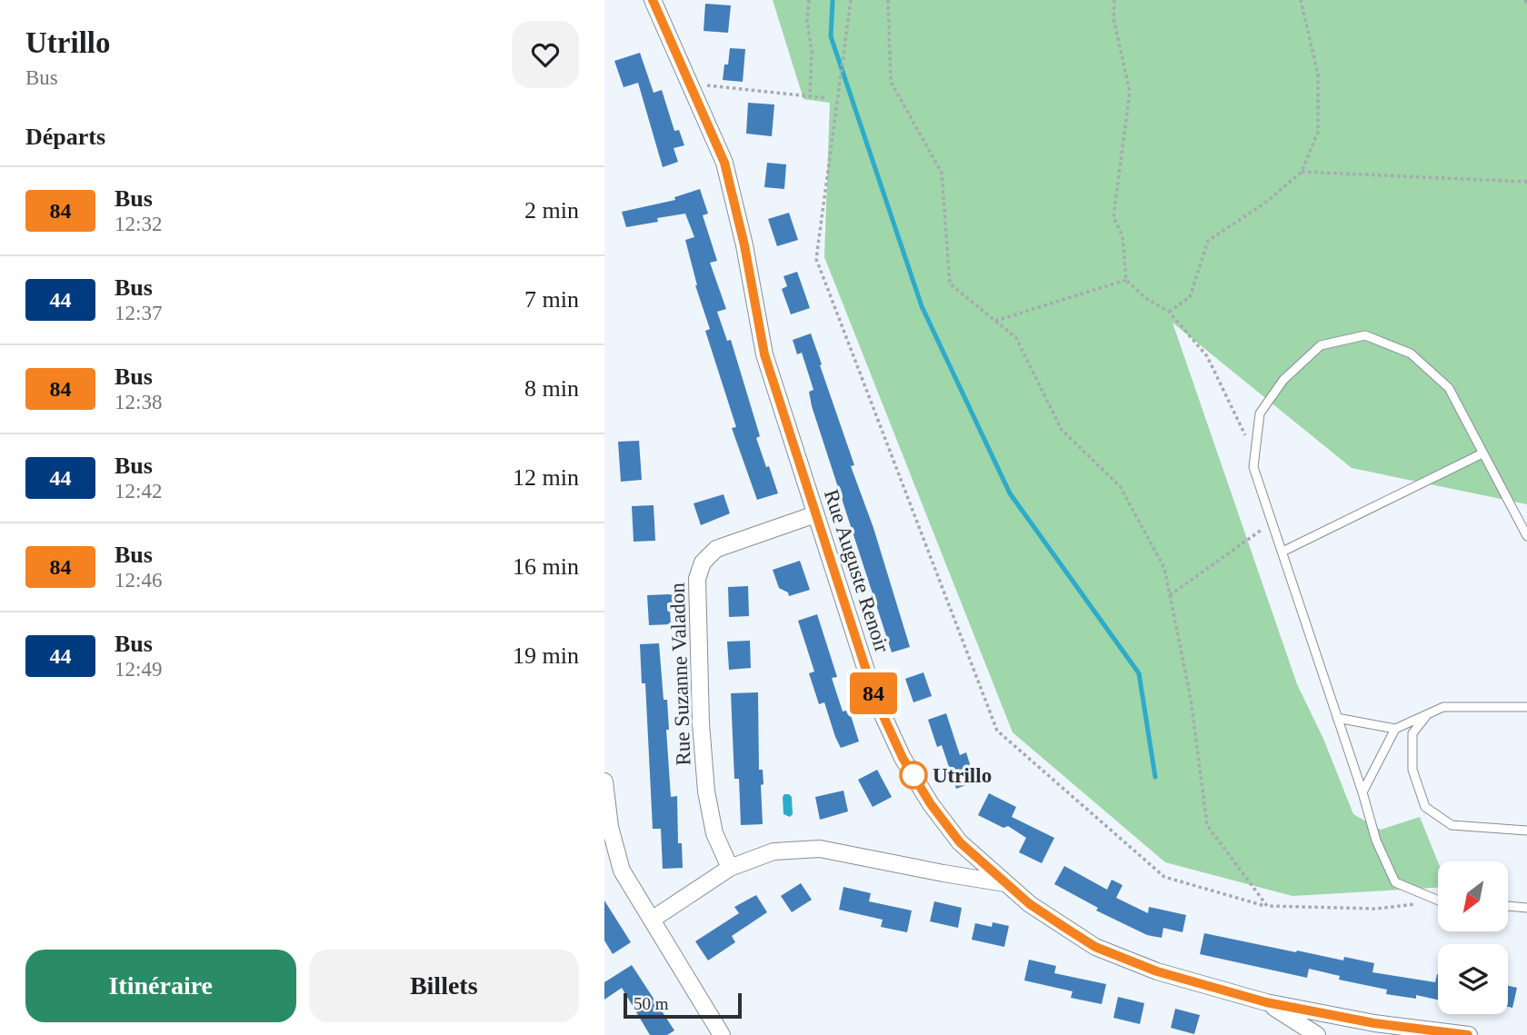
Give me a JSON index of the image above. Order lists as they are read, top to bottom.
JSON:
{
  "streets": {
    "street": ["Rue Auguste Renoir", "Rue Suzanne Valadon"]
  },
  "crossings": [
    ["Rue Auguste Renoir", "Rue Suzanne Valadon"]
  ],
  "places": ["Utrillo"],
  "lines": ["bus line 84"],
  "scale_bar": "50 m",
  "north": "bottom left",
  "page": {
    "heading": [
      ["Utrillo", "Bus"],
      "Départs"
    ],
    "on_map": "84",
    "list": [
      {
        "mark": "84",
        "name": "Bus",
        "note": "12:32",
        "value": "2 min"
      },
      {
        "mark": "44",
        "name": "Bus",
        "note": "12:37",
        "value": "7 min"
      },
      {
        "mark": "84",
        "name": "Bus",
        "note": "12:38",
        "value": "8 min"
      },
      {
        "mark": "44",
        "name": "Bus",
        "note": "12:42",
        "value": "12 min"
      },
      {
        "mark": "84",
        "name": "Bus",
        "note": "12:46",
        "value": "16 min"
      },
      {
        "mark": "44",
        "name": "Bus",
        "note": "12:49",
        "value": "19 min"
      }
    ],
    "buttons": ["Itinéraire", "Billets"],
    "scale": "50 m"
  }
}
